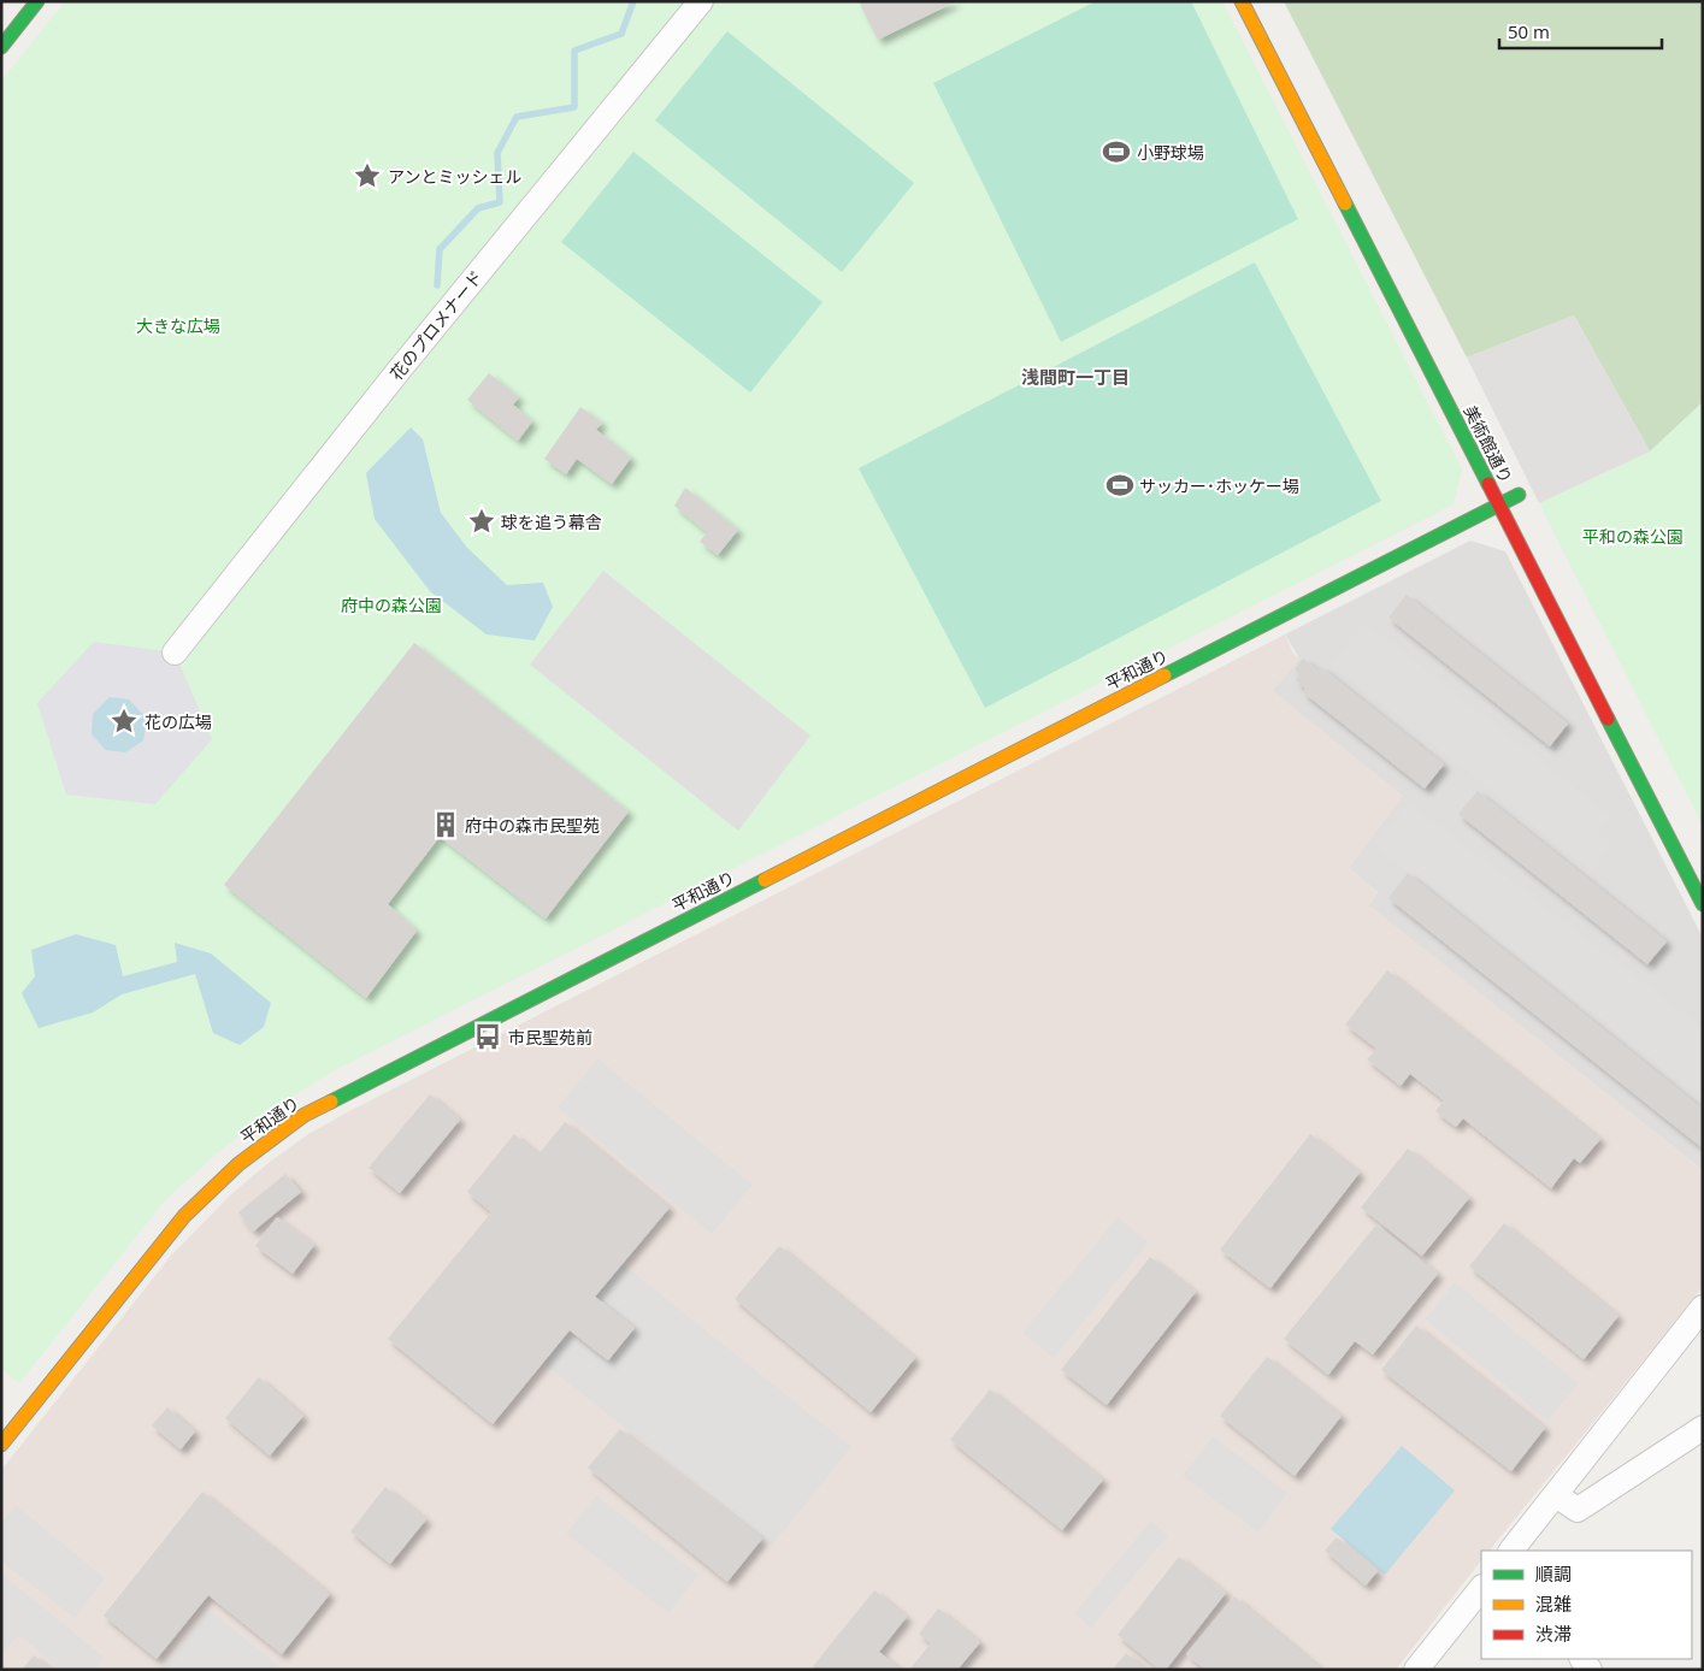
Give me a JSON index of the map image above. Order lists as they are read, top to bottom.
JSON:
{
  "streets": {
    "street": ["花のプロメナード", "美術館通り", "平和通り"]
  },
  "crossings": [
    ["美術館通り", "平和通り"]
  ],
  "districts": ["浅間町一丁目"],
  "parks": ["大きな広場", "平和の森公園", "府中の森公園"],
  "places": {
    "sports": ["小野球場", "サッカー･ホッケー場"],
    "place": ["アンとミッシェル", "球を追う幕舎", "花の広場"],
    "building": ["府中の森市民聖苑"],
    "bus stop": ["市民聖苑前"]
  },
  "legend": ["順調", "混雑", "渋滞"],
  "scale_bar": "50 m"
}
